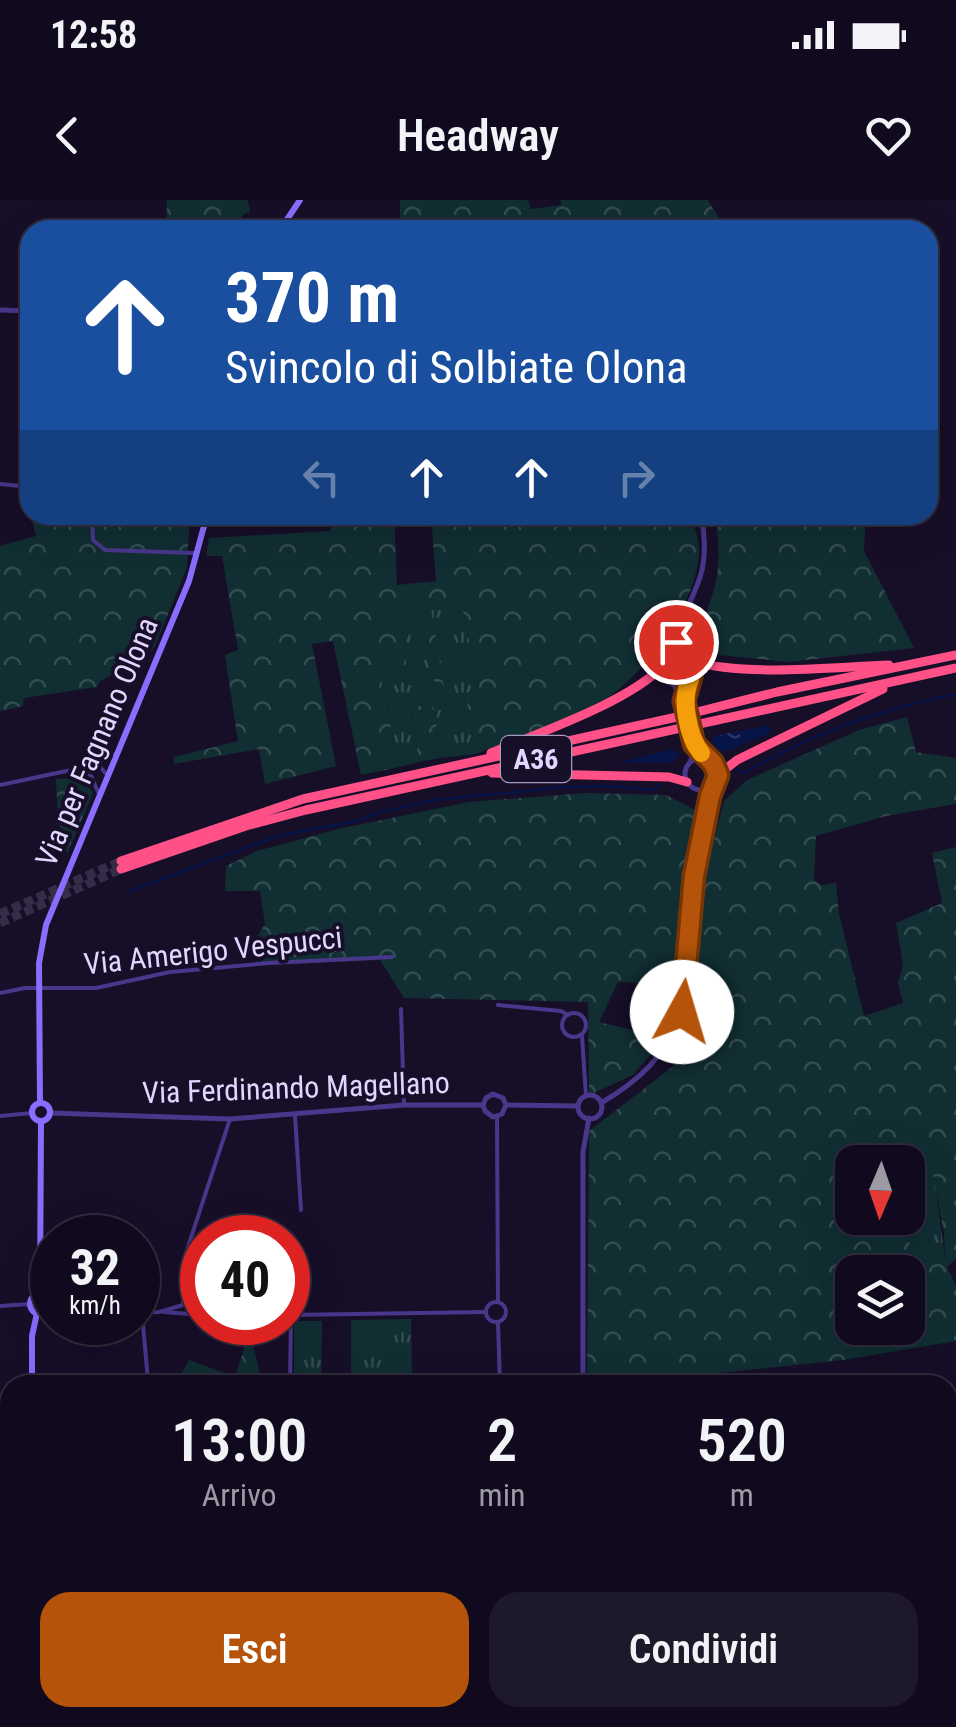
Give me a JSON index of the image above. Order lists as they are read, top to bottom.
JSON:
{
  "streets": {
    "highway": ["A36"],
    "main road": ["Via per Fagnano Olona"],
    "street": ["Via Amerigo Vespucci", "Via Ferdinando Magellano"]
  },
  "crossings": [
    ["Via per Fagnano Olona", "Via Amerigo Vespucci"],
    ["Via per Fagnano Olona", "Via Ferdinando Magellano"]
  ],
  "north": "bottom",
  "page": {
    "status": "12:58",
    "header": "Headway",
    "turn": ["370 m", "Svincolo di Solbiate Olona"],
    "speed": "32 km/h",
    "limit": "40",
    "eta": [
      "13:00",
      "Arrivo",
      "2",
      "min",
      "520",
      "m"
    ],
    "buttons": ["Esci", "Condividi"]
  }
}
